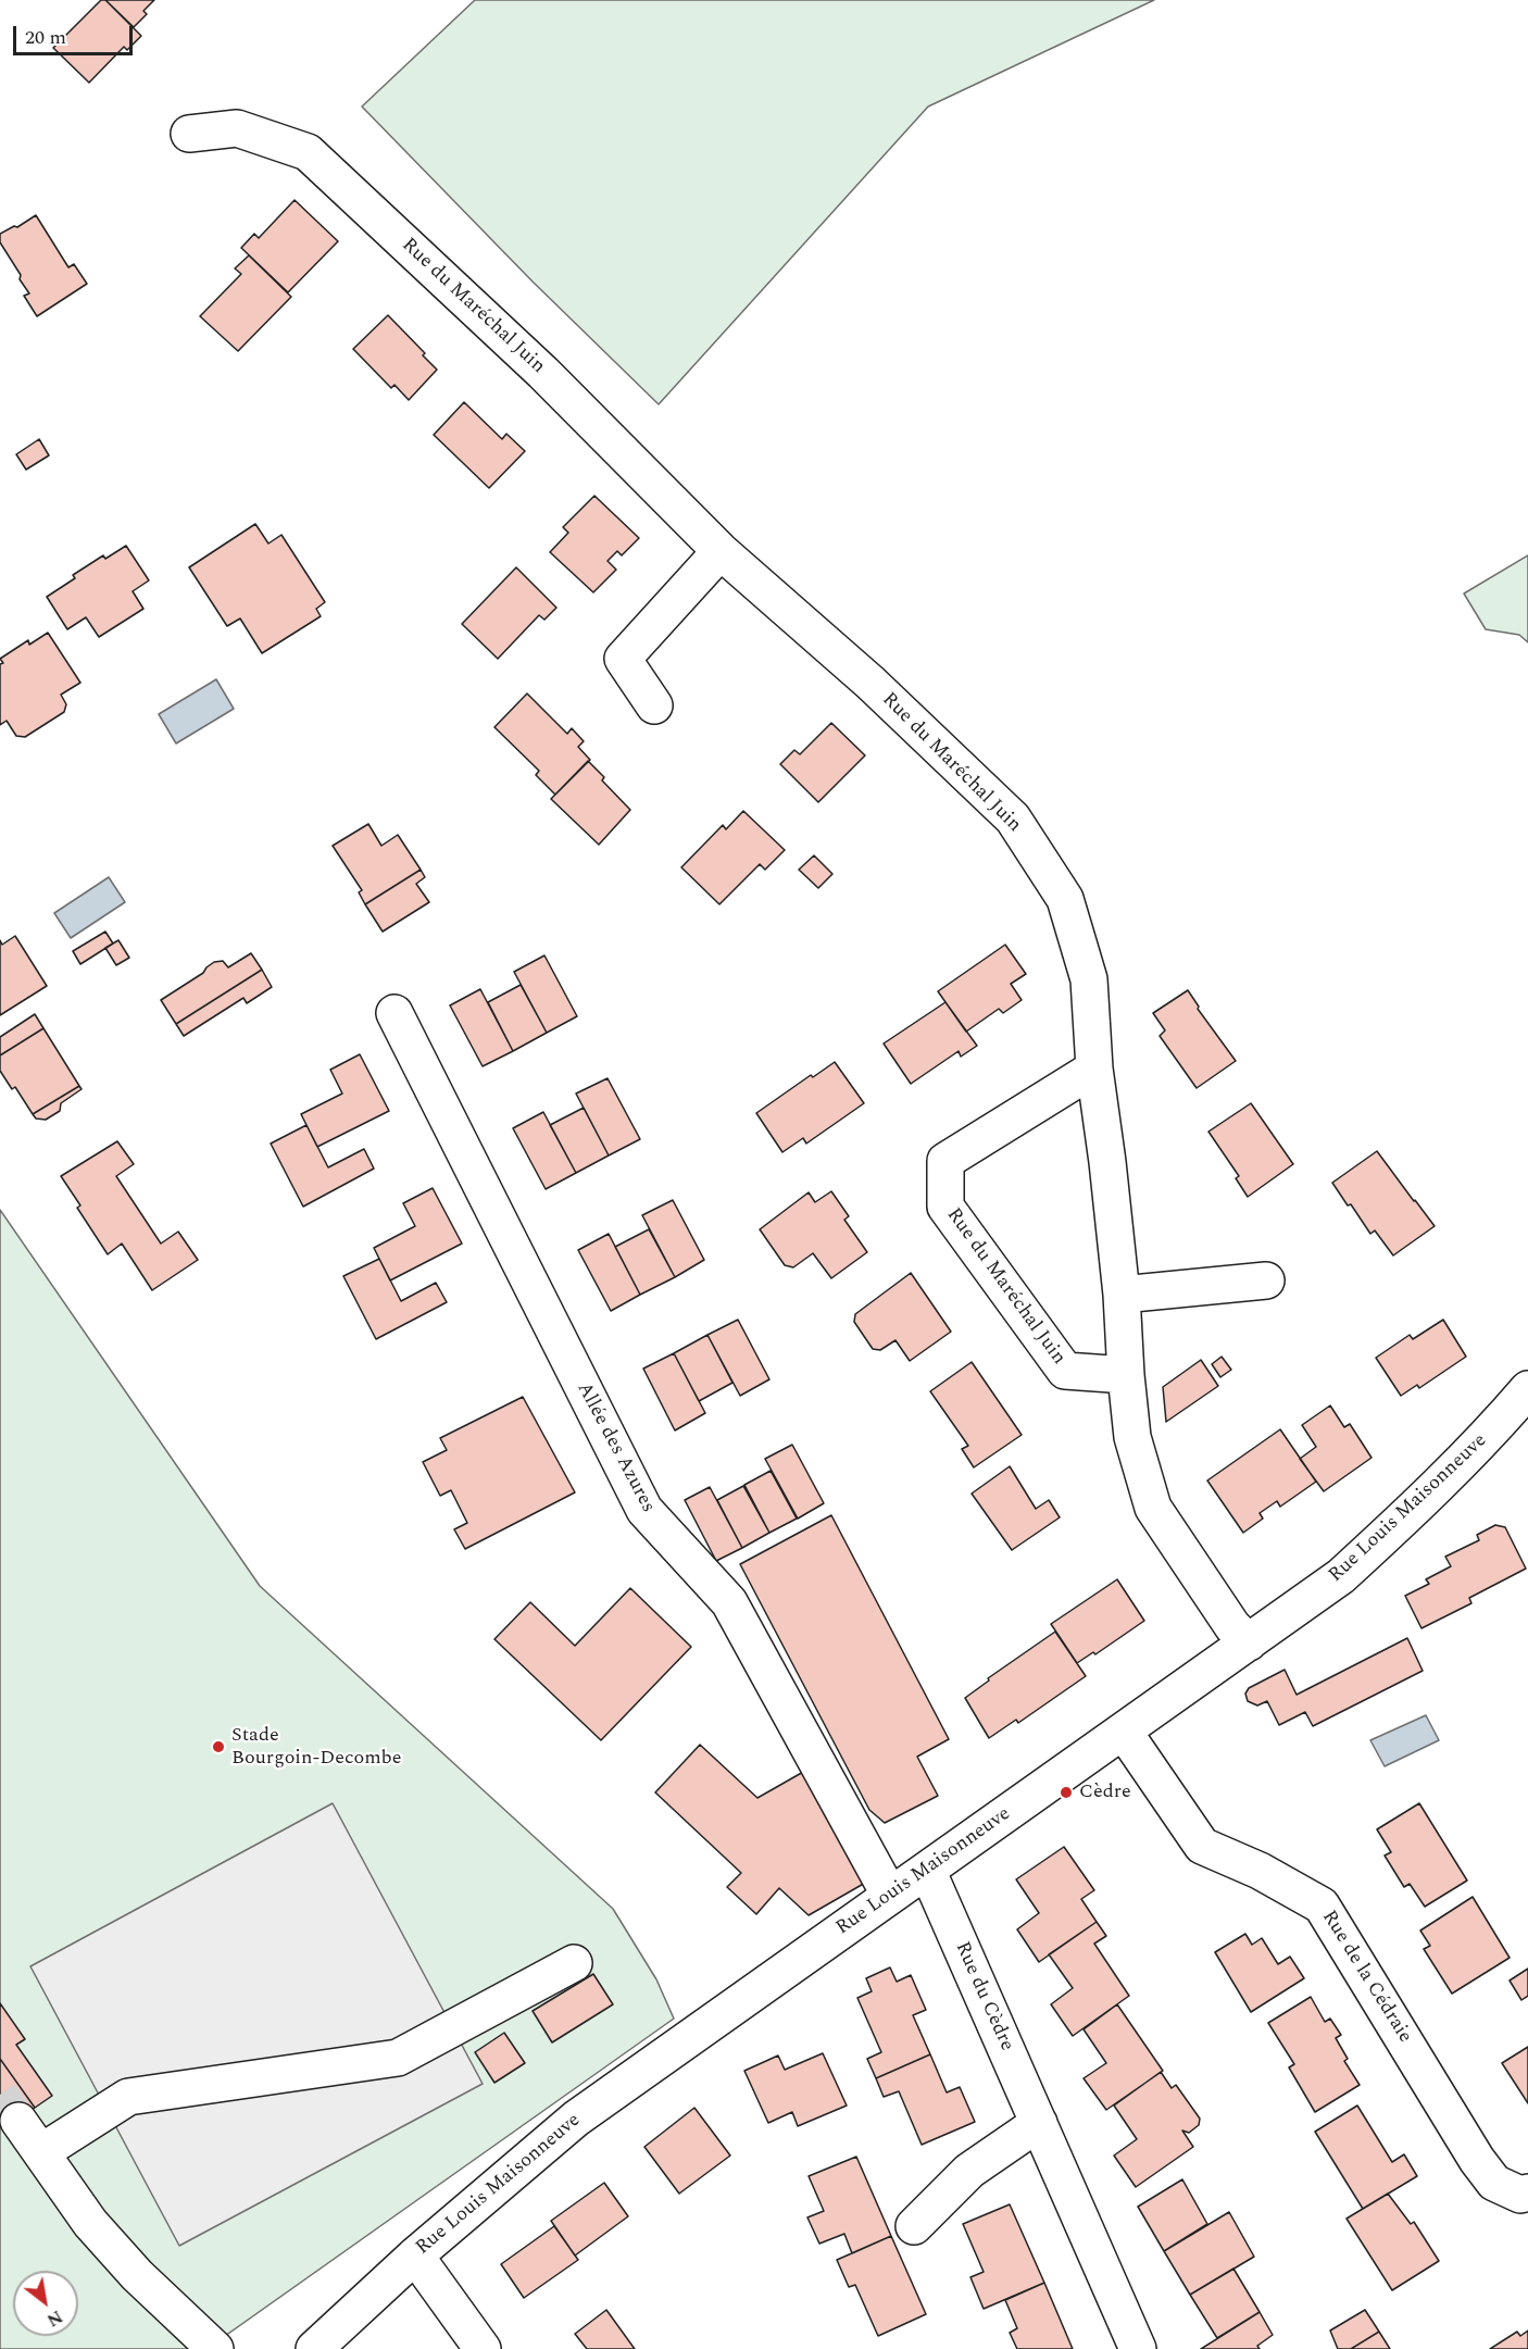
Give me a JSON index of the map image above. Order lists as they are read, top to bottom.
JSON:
{
  "streets": {
    "street": [
      "Rue du Maréchal Juin",
      "Allée des Azures",
      "Rue Louis Maisonneuve",
      "Rue de la Cédraie",
      "Rue du Cèdre"
    ]
  },
  "crossings": [
    ["Rue du Maréchal Juin", "Rue Louis Maisonneuve"],
    ["Allée des Azures", "Rue Louis Maisonneuve"],
    ["Rue Louis Maisonneuve", "Rue de la Cédraie"],
    ["Rue Louis Maisonneuve", "Rue du Cèdre"]
  ],
  "places": ["Stade Bourgoin-Decombe", "Cèdre"],
  "scale_bar": "20 m",
  "north": "bottom right"
}
